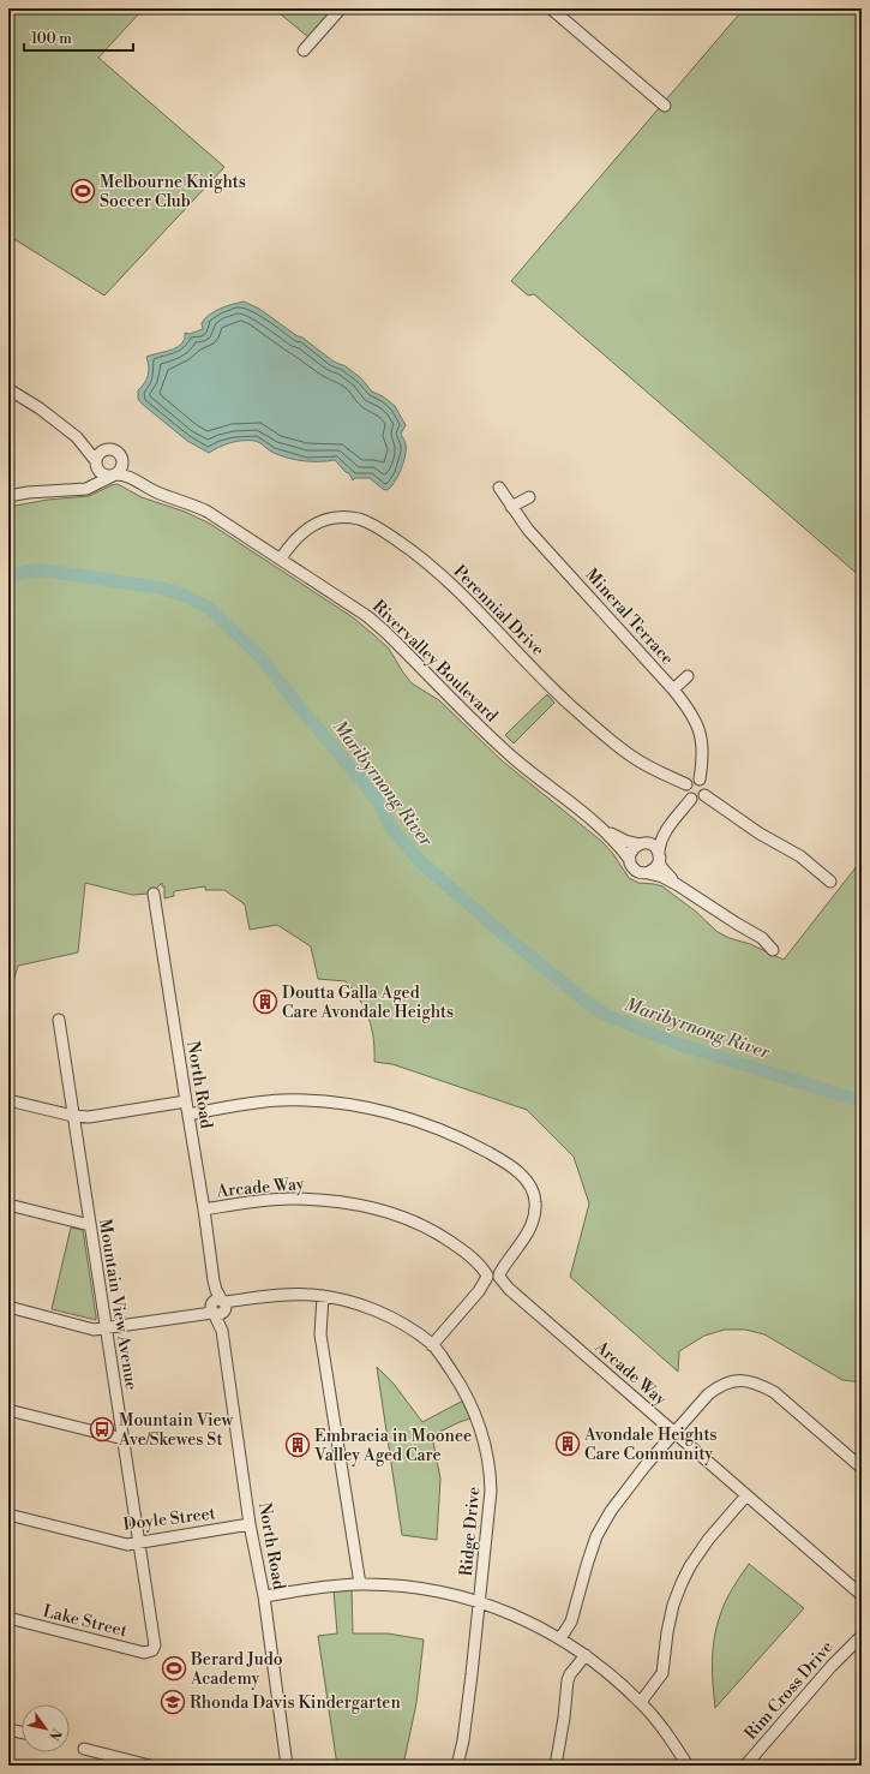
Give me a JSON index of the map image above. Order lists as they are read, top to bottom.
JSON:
{
  "streets": {
    "street": [
      "Perennial Drive",
      "Mineral Terrace",
      "Rivervalley Boulevard",
      "North Road",
      "Arcade Way",
      "Mountain View Avenue",
      "Doyle Street",
      "Ridge Drive",
      "Lake Street",
      "Rim Cross Drive"
    ]
  },
  "crossings": [
    ["Perennial Drive", "Mineral Terrace"],
    ["Perennial Drive", "Rivervalley Boulevard"],
    ["North Road", "Arcade Way"],
    ["North Road", "Doyle Street"],
    ["North Road", "Ridge Drive"],
    ["Mountain View Avenue", "Doyle Street"],
    ["Mountain View Avenue", "Ridge Drive"],
    ["Mountain View Avenue", "Lake Street"]
  ],
  "water": ["Maribyrnong River"],
  "places": {
    "sports": ["Melbourne Knights Soccer Club", "Berard Judo Academy"],
    "building": ["Doutta Galla Aged Care Avondale Heights", "Avondale Heights Care Community", "Embracia in Moonee Valley Aged Care"],
    "bus stop": ["Mountain View Ave/Skewes St"],
    "school or university": ["Rhonda Davis Kindergarten"]
  },
  "scale_bar": "100 m",
  "north": "bottom right"
}
